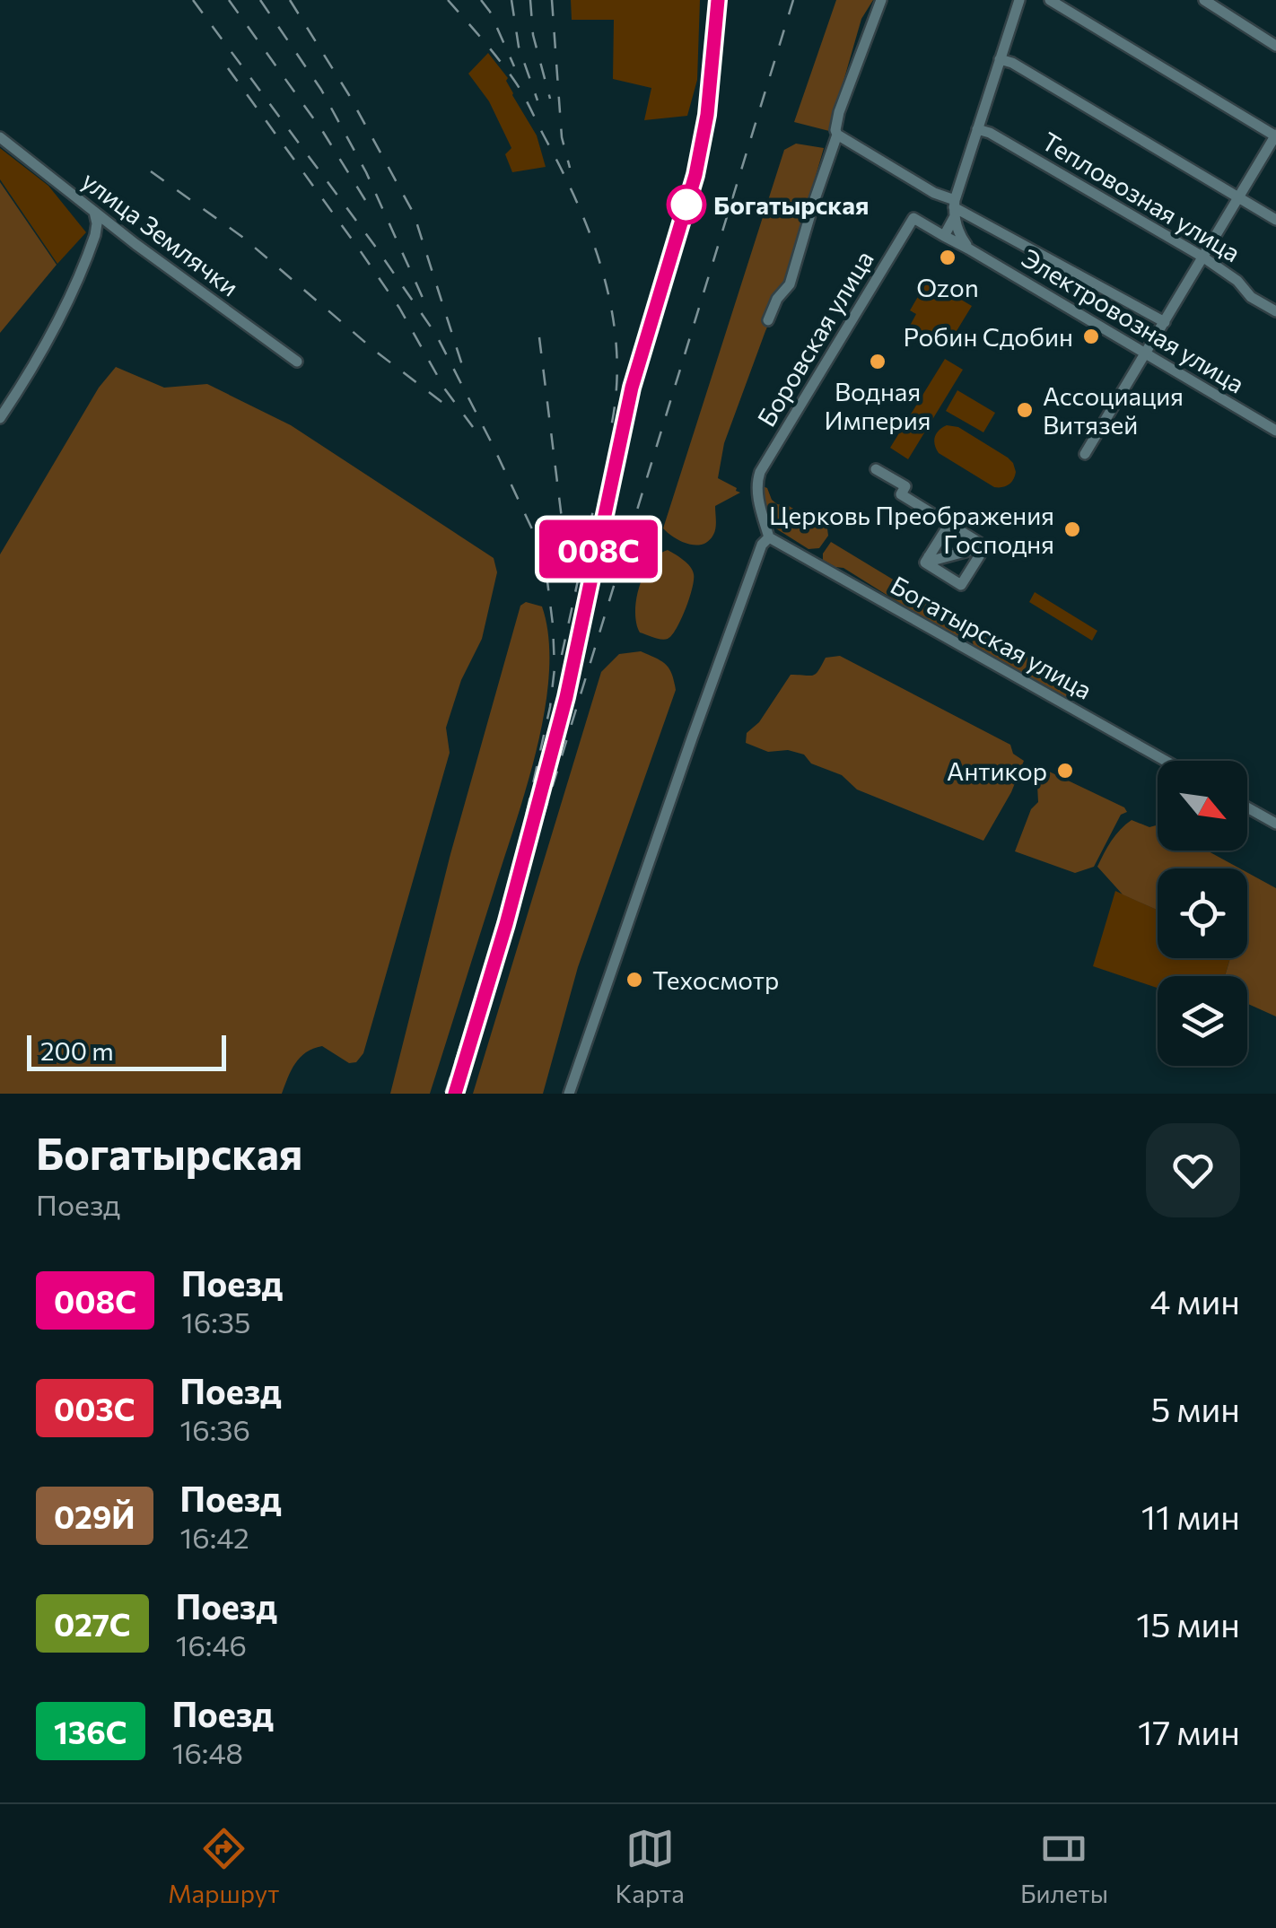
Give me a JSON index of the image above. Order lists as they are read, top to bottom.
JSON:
{
  "streets": {
    "street": [
      "Тепловозная улица",
      "улица Землячки",
      "Электровозная улица",
      "Боровская улица",
      "Богатырская улица"
    ]
  },
  "crossings": [
    ["Электровозная улица", "Боровская улица"],
    ["Боровская улица", "Богатырская улица"]
  ],
  "places": [
    "Богатырская",
    "Ozon",
    "Робин Сдобин",
    "Водная Империя",
    "Ассоциация Витязей",
    "Церковь Преображения Господня",
    "Антикор",
    "Техосмотр"
  ],
  "scale_bar": "200 m",
  "north": "bottom right",
  "page": {
    "on_map": "008С",
    "scale": "200 m",
    "heading": ["Богатырская", "Поезд"],
    "list": [
      {
        "mark": "008С",
        "name": "Поезд",
        "note": "16:35",
        "value": "4 мин"
      },
      {
        "mark": "003С",
        "name": "Поезд",
        "note": "16:36",
        "value": "5 мин"
      },
      {
        "mark": "029Й",
        "name": "Поезд",
        "note": "16:42",
        "value": "11 мин"
      },
      {
        "mark": "027С",
        "name": "Поезд",
        "note": "16:46",
        "value": "15 мин"
      },
      {
        "mark": "136С",
        "name": "Поезд",
        "note": "16:48",
        "value": "17 мин"
      }
    ],
    "tabs": ["Маршрут", "Карта", "Билеты"]
  }
}
